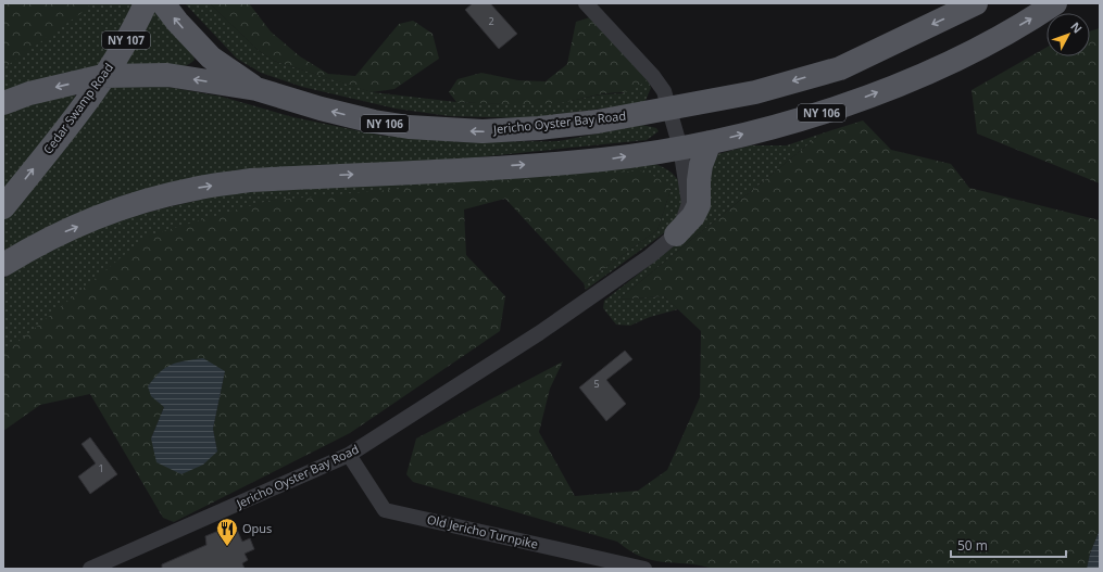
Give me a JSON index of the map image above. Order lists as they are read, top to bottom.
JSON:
{
  "streets": {
    "main road": [
      "NY 107",
      "Cedar Swamp Road",
      "NY 106",
      "Jericho Oyster Bay Road"
    ],
    "street": ["Old Jericho Turnpike"]
  },
  "crossings": [
    ["Cedar Swamp Road", "Jericho Oyster Bay Road"],
    ["NY 106", "Jericho Oyster Bay Road"],
    ["Jericho Oyster Bay Road", "Old Jericho Turnpike"]
  ],
  "one_way": ["Cedar Swamp Road"],
  "places": {
    "restaurant": ["Opus"]
  },
  "house_numbers": ["2", "5", "1"],
  "scale_bar": "50 m",
  "north": "top right"
}
